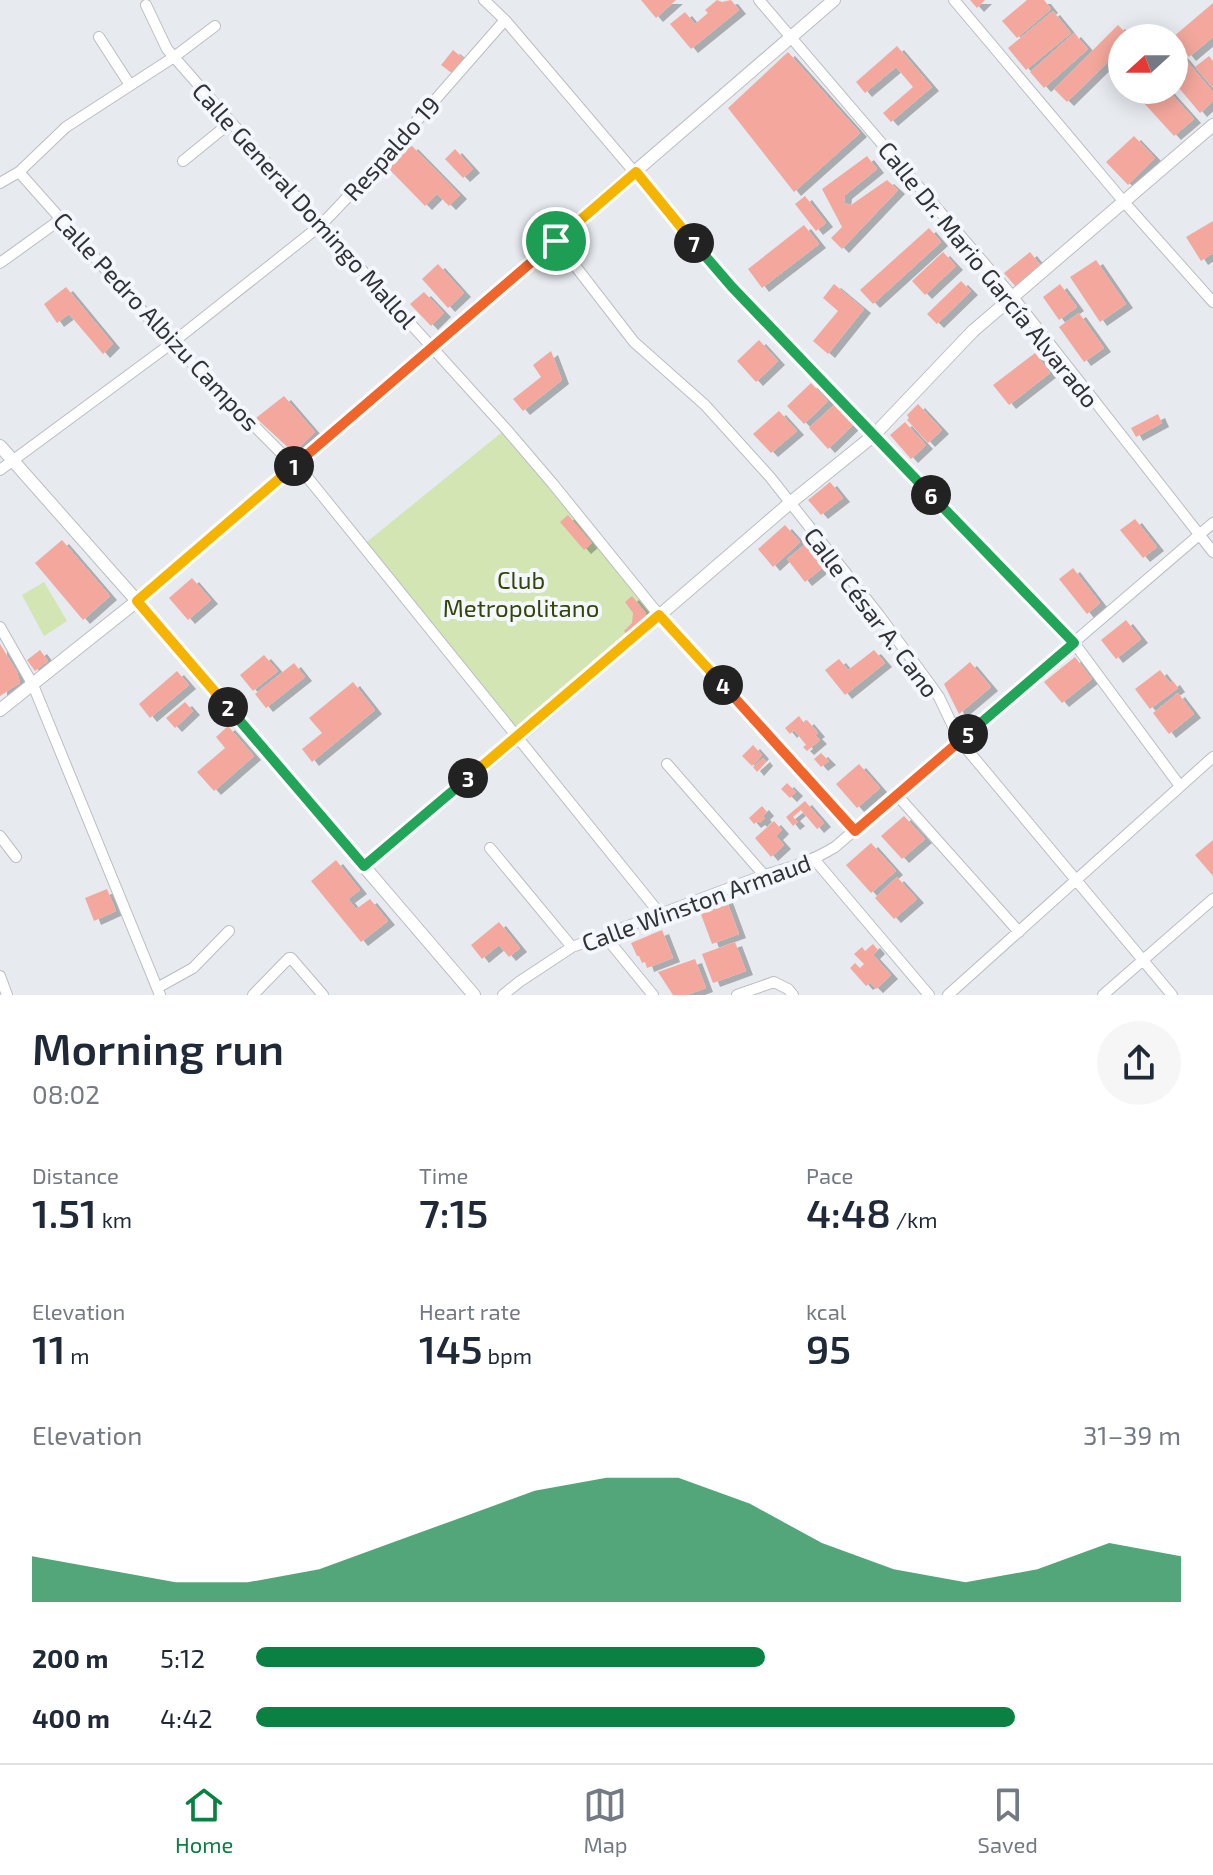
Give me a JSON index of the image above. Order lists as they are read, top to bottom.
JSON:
{
  "streets": {
    "street": [
      "Respaldo 19",
      "Calle General Domingo Mallol",
      "Calle Dr. Mario García Alvarado",
      "Calle Pedro Albizu Campos",
      "Calle César A. Cano",
      "Calle Winston Armaud"
    ]
  },
  "crossings": [
    ["Respaldo 19", "Calle General Domingo Mallol"],
    ["Respaldo 19", "Calle Pedro Albizu Campos"],
    ["Calle General Domingo Mallol", "Calle Winston Armaud"],
    ["Calle Dr. Mario García Alvarado", "Calle Winston Armaud"],
    ["Calle Pedro Albizu Campos", "Calle Winston Armaud"],
    ["Calle César A. Cano", "Calle Winston Armaud"]
  ],
  "parks": ["Club Metropolitano"],
  "north": "left",
  "page": {
    "pins": [
      "7",
      "1",
      "6",
      "4",
      "2",
      "5",
      "3"
    ],
    "heading": ["Morning run", "08:02"],
    "stats": [
      ["Distance", "1.51 km"],
      ["Time", "7:15"],
      ["Pace", "4:48 /km"],
      ["Elevation", "11 m"],
      ["Heart rate", "145 bpm"],
      ["kcal", "95"]
    ],
    "chart": ["Elevation", "31–39 m"],
    "list": [
      {
        "name": "200 m",
        "note": "5:12"
      },
      {
        "name": "400 m",
        "note": "4:42"
      }
    ],
    "tabs": ["Home", "Map", "Saved"]
  }
}
